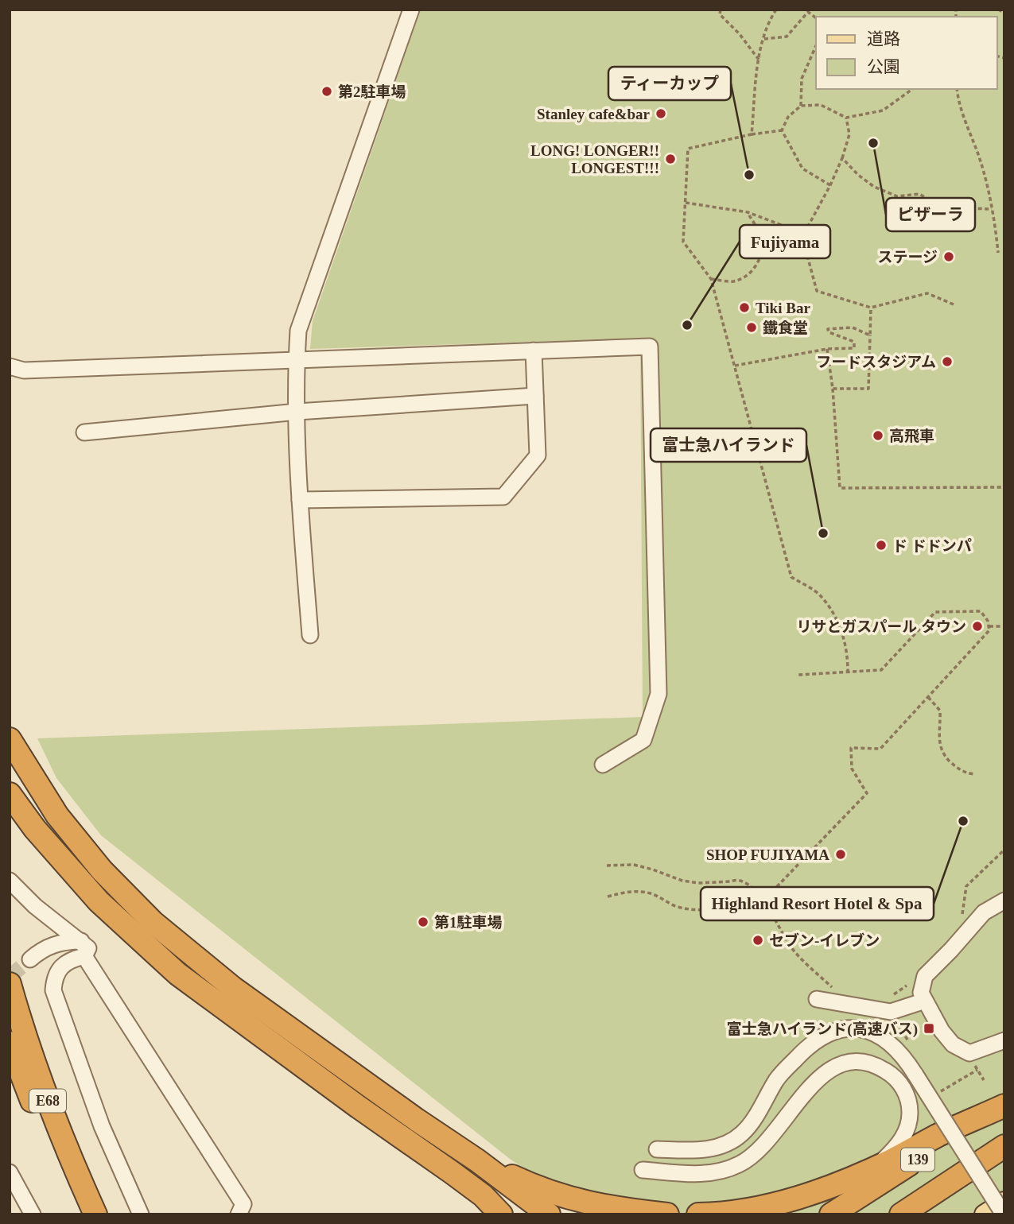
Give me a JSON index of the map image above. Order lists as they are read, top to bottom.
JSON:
{
  "streets": {
    "highway": ["E68", "139"]
  },
  "places": {
    "other": [
      "第2駐車場",
      "Stanley cafe&bar",
      "ピザーラ",
      "LONG! LONGER!! LONGEST!!!",
      "ティーカップ",
      "ステージ",
      "Tiki Bar",
      "Fujiyama",
      "鐵食堂",
      "フードスタジアム",
      "高飛車",
      "富士急ハイランド",
      "ド ドドンパ",
      "リサとガスパール タウン",
      "Highland Resort Hotel & Spa",
      "SHOP FUJIYAMA",
      "第1駐車場",
      "セブン-イレブン"
    ],
    "transit": ["富士急ハイランド(高速バス)"]
  },
  "legend": ["道路", "公園"]
}
